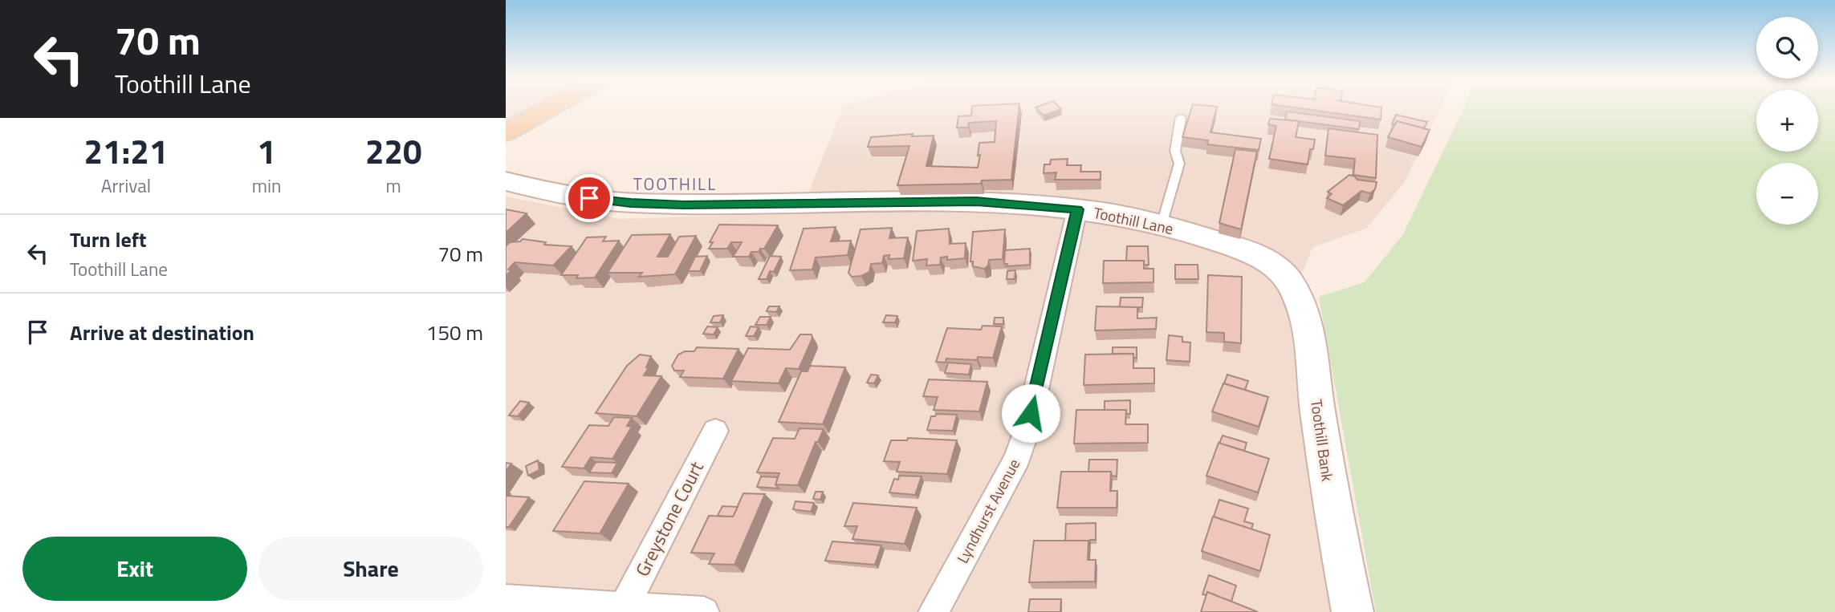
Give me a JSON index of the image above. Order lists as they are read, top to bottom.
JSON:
{
  "streets": {
    "street": [
      "Toothill Lane",
      "Toothill Bank",
      "Lyndhurst Avenue",
      "Greystone Court"
    ]
  },
  "crossings": [
    ["Toothill Lane", "Toothill Bank"],
    ["Toothill Lane", "Lyndhurst Avenue"]
  ],
  "districts": ["TOOTHILL"],
  "page": {
    "turn": ["70 m", "Toothill Lane"],
    "map_buttons": ["+", "−"],
    "eta": [
      "21:21",
      "Arrival",
      "1",
      "min",
      "220",
      "m"
    ],
    "list": [
      {
        "name": "Turn left",
        "note": "Toothill Lane",
        "value": "70 m"
      },
      {
        "name": "Arrive at destination",
        "value": "150 m"
      }
    ],
    "buttons": ["Exit", "Share"]
  }
}
